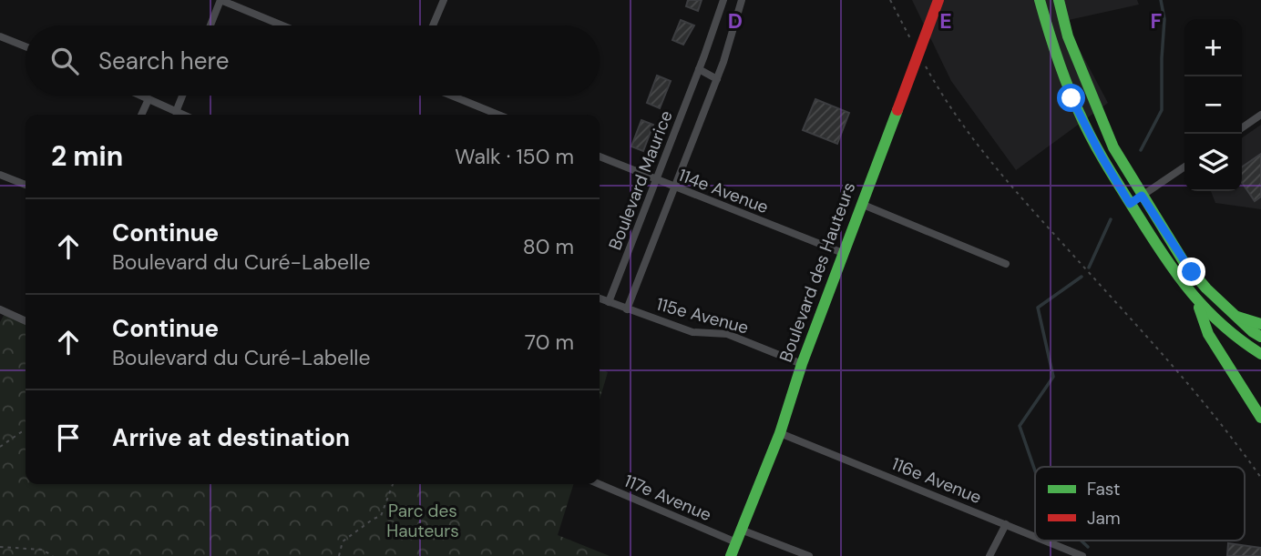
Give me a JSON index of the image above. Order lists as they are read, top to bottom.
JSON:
{
  "streets": {
    "main road": ["Boulevard des Hauteurs"],
    "street": [
      "Boulevard Maurice",
      "114e Avenue",
      "115e Avenue",
      "116e Avenue",
      "117e Avenue"
    ]
  },
  "crossings": [
    ["Boulevard Maurice", "114e Avenue"],
    ["Boulevard Maurice", "115e Avenue"],
    ["114e Avenue", "Boulevard des Hauteurs"],
    ["Boulevard des Hauteurs", "115e Avenue"],
    ["Boulevard des Hauteurs", "116e Avenue"],
    ["Boulevard des Hauteurs", "117e Avenue"]
  ],
  "parks": ["Parc des Hauteurs"],
  "legend": ["Fast", "Jam"],
  "page": {
    "map_buttons": ["+", "−"],
    "search": "Search here",
    "heading": ["2 min", "Walk · 150 m"],
    "list": [
      ["Continue", "Boulevard du Curé-Labelle", "80 m"],
      ["Continue", "Boulevard du Curé-Labelle", "70 m"],
      "Arrive at destination"
    ]
  },
  "grid": {
    "columns": ["D", "E", "F"]
  }
}
